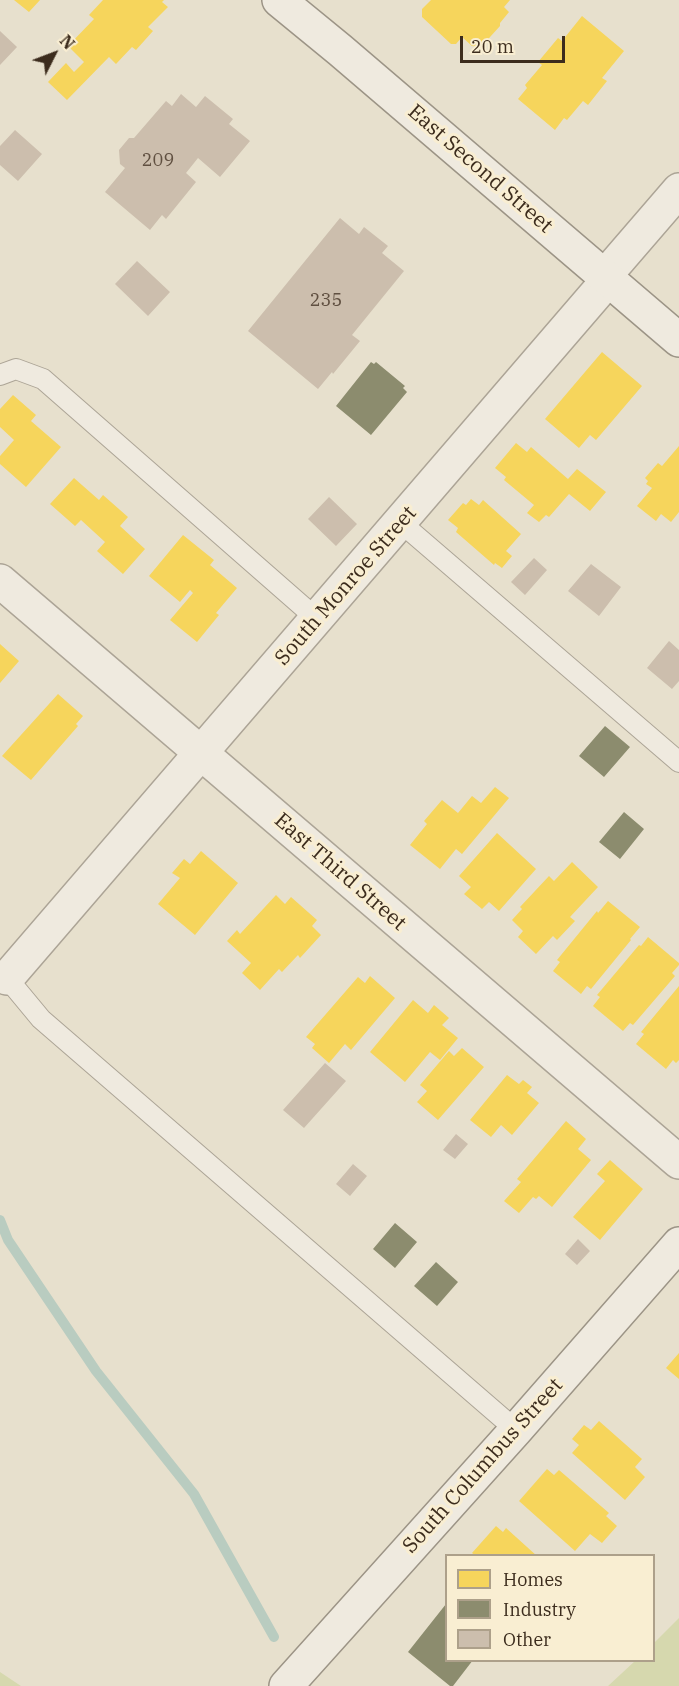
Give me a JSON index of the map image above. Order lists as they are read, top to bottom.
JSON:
{
  "streets": {
    "street": [
      "East Second Street",
      "South Monroe Street",
      "East Third Street",
      "South Columbus Street"
    ]
  },
  "crossings": [
    ["East Second Street", "South Monroe Street"],
    ["South Monroe Street", "East Third Street"]
  ],
  "house_numbers": ["209", "235"],
  "legend": ["Homes", "Industry", "Other"],
  "scale_bar": "20 m",
  "north": "top right"
}
